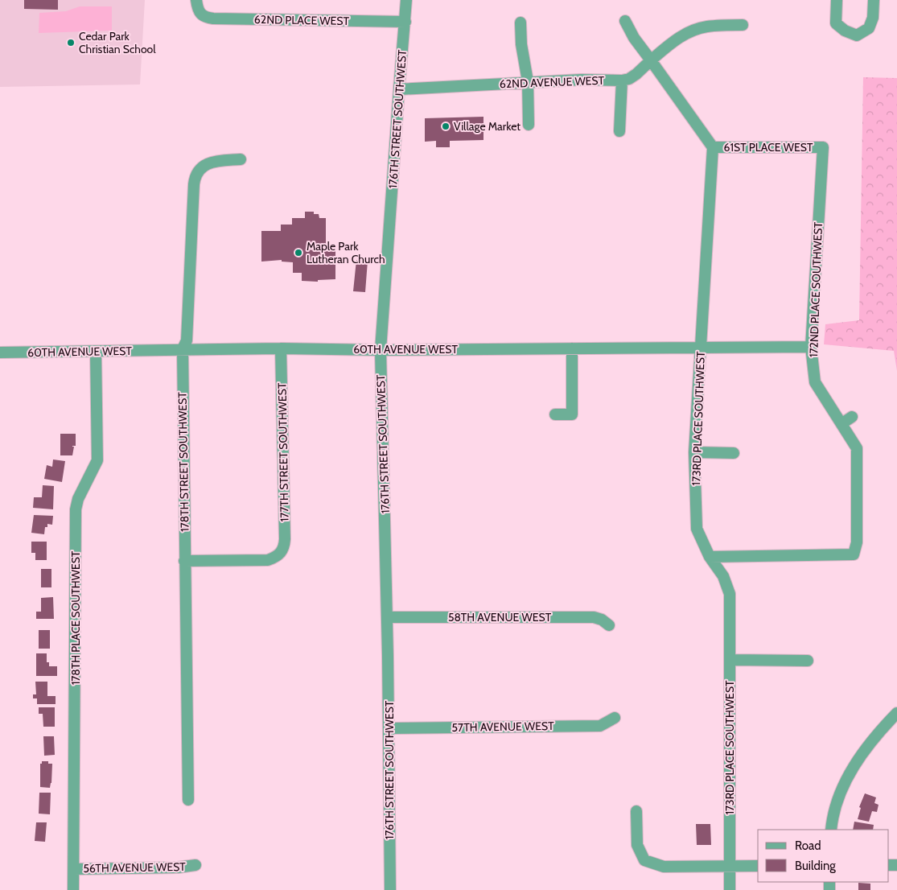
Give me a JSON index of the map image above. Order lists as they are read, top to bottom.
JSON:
{
  "streets": {
    "street": [
      "62ND PLACE WEST",
      "62ND AVENUE WEST",
      "176TH STREET SOUTHWEST",
      "61ST PLACE WEST",
      "172ND PLACE SOUTHWEST",
      "60TH AVENUE WEST",
      "173RD PLACE SOUTHWEST",
      "177TH STREET SOUTHWEST",
      "178TH STREET SOUTHWEST",
      "58TH AVENUE WEST",
      "178TH PLACE SOUTHWEST",
      "57TH AVENUE WEST",
      "56TH AVENUE WEST"
    ]
  },
  "crossings": [
    ["62ND PLACE WEST", "176TH STREET SOUTHWEST"],
    ["62ND AVENUE WEST", "176TH STREET SOUTHWEST"],
    ["176TH STREET SOUTHWEST", "60TH AVENUE WEST"],
    ["176TH STREET SOUTHWEST", "58TH AVENUE WEST"],
    ["176TH STREET SOUTHWEST", "57TH AVENUE WEST"],
    ["61ST PLACE WEST", "172ND PLACE SOUTHWEST"],
    ["61ST PLACE WEST", "173RD PLACE SOUTHWEST"],
    ["172ND PLACE SOUTHWEST", "60TH AVENUE WEST"],
    ["172ND PLACE SOUTHWEST", "173RD PLACE SOUTHWEST"],
    ["60TH AVENUE WEST", "173RD PLACE SOUTHWEST"],
    ["60TH AVENUE WEST", "177TH STREET SOUTHWEST"],
    ["60TH AVENUE WEST", "178TH STREET SOUTHWEST"],
    ["60TH AVENUE WEST", "178TH PLACE SOUTHWEST"],
    ["177TH STREET SOUTHWEST", "178TH STREET SOUTHWEST"],
    ["178TH PLACE SOUTHWEST", "56TH AVENUE WEST"]
  ],
  "places": ["Cedar Park Christian School", "Village Market", "Maple Park Lutheran Church"],
  "legend": ["Road", "Building"]
}
